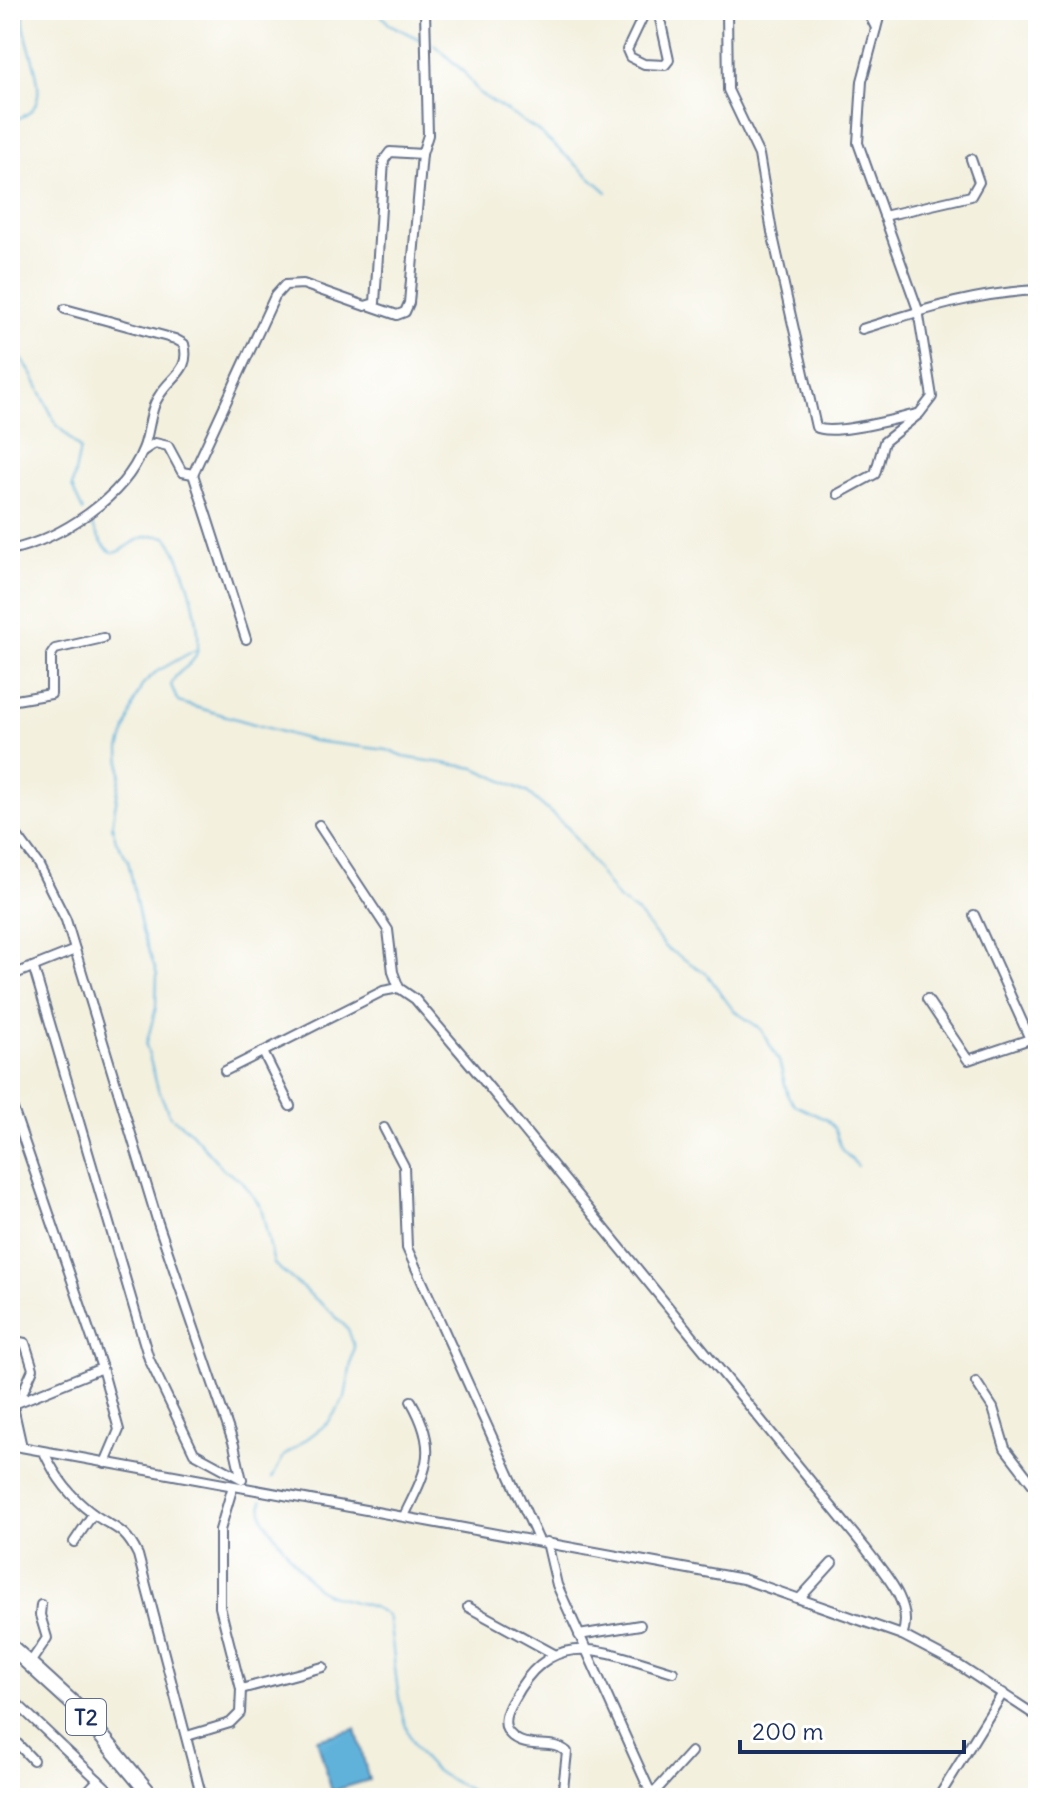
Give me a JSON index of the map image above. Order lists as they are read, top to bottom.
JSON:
{
  "streets": {
    "highway": ["T2"]
  },
  "scale_bar": "200 m"
}
